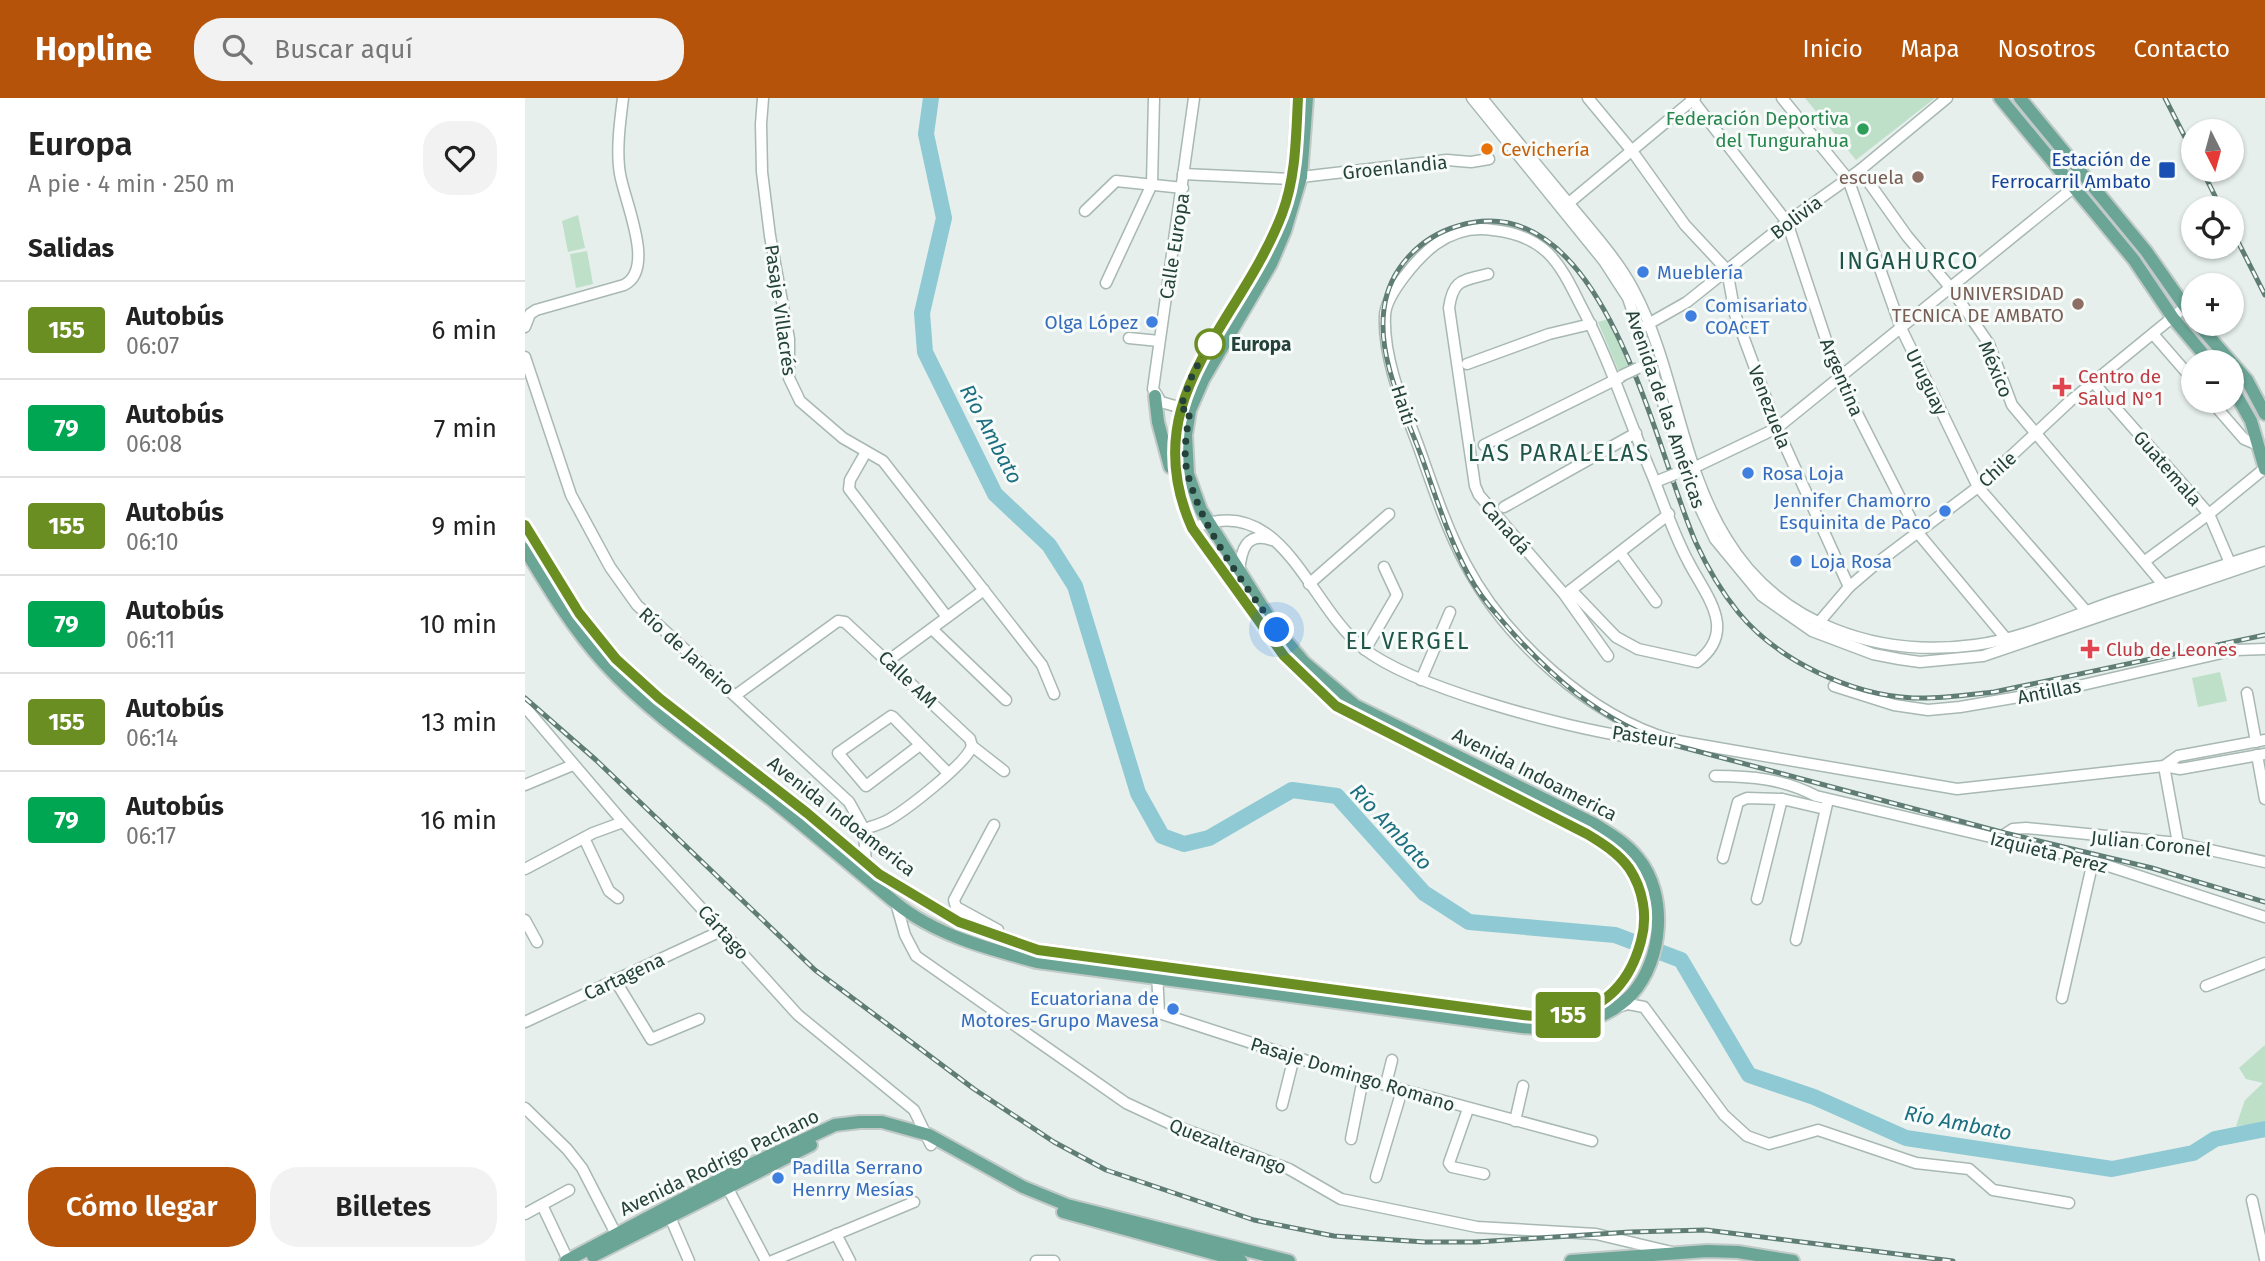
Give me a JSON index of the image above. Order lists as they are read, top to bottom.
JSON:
{
  "streets": {
    "main road": ["Avenida Indoamerica", "Avenida Rodrigo Pachano"],
    "street": [
      "Groenlandia",
      "Bolivia",
      "Calle Europa",
      "Pasaje Villacrés",
      "México",
      "Argentina",
      "Uruguay",
      "Haití",
      "Venezuela",
      "Avenida de las Américas",
      "Guatemala",
      "Chile",
      "Canadá",
      "Río de Janeiro",
      "Calle AM",
      "Antillas",
      "Pasteur",
      "Julian Coronel",
      "Izquieta Perez",
      "Cártago",
      "Cartagena",
      "Pasaje Domingo Romano",
      "Quezalterango"
    ]
  },
  "crossings": [
    ["Groenlandia", "Calle Europa"],
    ["Groenlandia", "Avenida Indoamerica"],
    ["Bolivia", "México"],
    ["Bolivia", "Argentina"],
    ["Bolivia", "Uruguay"],
    ["Bolivia", "Venezuela"],
    ["Bolivia", "Avenida de las Américas"],
    ["México", "Avenida de las Américas"],
    ["México", "Chile"],
    ["Argentina", "Avenida de las Américas"],
    ["Argentina", "Chile"],
    ["Uruguay", "Avenida de las Américas"],
    ["Uruguay", "Chile"],
    ["Haití", "Pasteur"],
    ["Venezuela", "Chile"],
    ["Avenida de las Américas", "Guatemala"],
    ["Avenida de las Américas", "Chile"],
    ["Guatemala", "Chile"],
    ["Río de Janeiro", "Calle AM"],
    ["Río de Janeiro", "Avenida Indoamerica"],
    ["Pasteur", "Avenida Indoamerica"],
    ["Avenida Indoamerica", "Pasaje Domingo Romano"],
    ["Avenida Indoamerica", "Quezalterango"],
    ["Julian Coronel", "Izquieta Perez"],
    ["Cártago", "Cartagena"],
    ["Cártago", "Avenida Rodrigo Pachano"]
  ],
  "districts": ["INGAHURCO", "LAS PARALELAS", "EL VERGEL"],
  "water": ["Río Ambato"],
  "places": {
    "other": [
      "Federación Deportiva del Tungurahua",
      "Cevichería",
      "escuela",
      "Mueblería",
      "UNIVERSIDAD TECNICA DE AMBATO",
      "Comisariato COACET",
      "Olga López",
      "Europa",
      "Rosa Loja",
      "Jennifer Chamorro Esquinita de Paco",
      "Loja Rosa",
      "Ecuatoriana de Motores-Grupo Mavesa",
      "Padilla Serrano Henrry Mesías"
    ],
    "transit": ["Estación de Ferrocarril Ambato"],
    "health": ["Centro de Salud N°1", "Club de Leones"]
  },
  "lines": ["bus line 155"],
  "north": "bottom",
  "page": {
    "header": "Hopline",
    "search": "Buscar aquí",
    "nav": [
      "Inicio",
      "Mapa",
      "Nosotros",
      "Contacto"
    ],
    "heading": [
      ["Europa", "A pie · 4 min · 250 m"],
      "Salidas"
    ],
    "on_map": "155",
    "map_buttons": ["+", "−"],
    "list": [
      {
        "mark": "155",
        "name": "Autobús",
        "note": "06:07",
        "value": "6 min"
      },
      {
        "mark": "79",
        "name": "Autobús",
        "note": "06:08",
        "value": "7 min"
      },
      {
        "mark": "155",
        "name": "Autobús",
        "note": "06:10",
        "value": "9 min"
      },
      {
        "mark": "79",
        "name": "Autobús",
        "note": "06:11",
        "value": "10 min"
      },
      {
        "mark": "155",
        "name": "Autobús",
        "note": "06:14",
        "value": "13 min"
      },
      {
        "mark": "79",
        "name": "Autobús",
        "note": "06:17",
        "value": "16 min"
      }
    ],
    "buttons": ["Cómo llegar", "Billetes"]
  }
}
